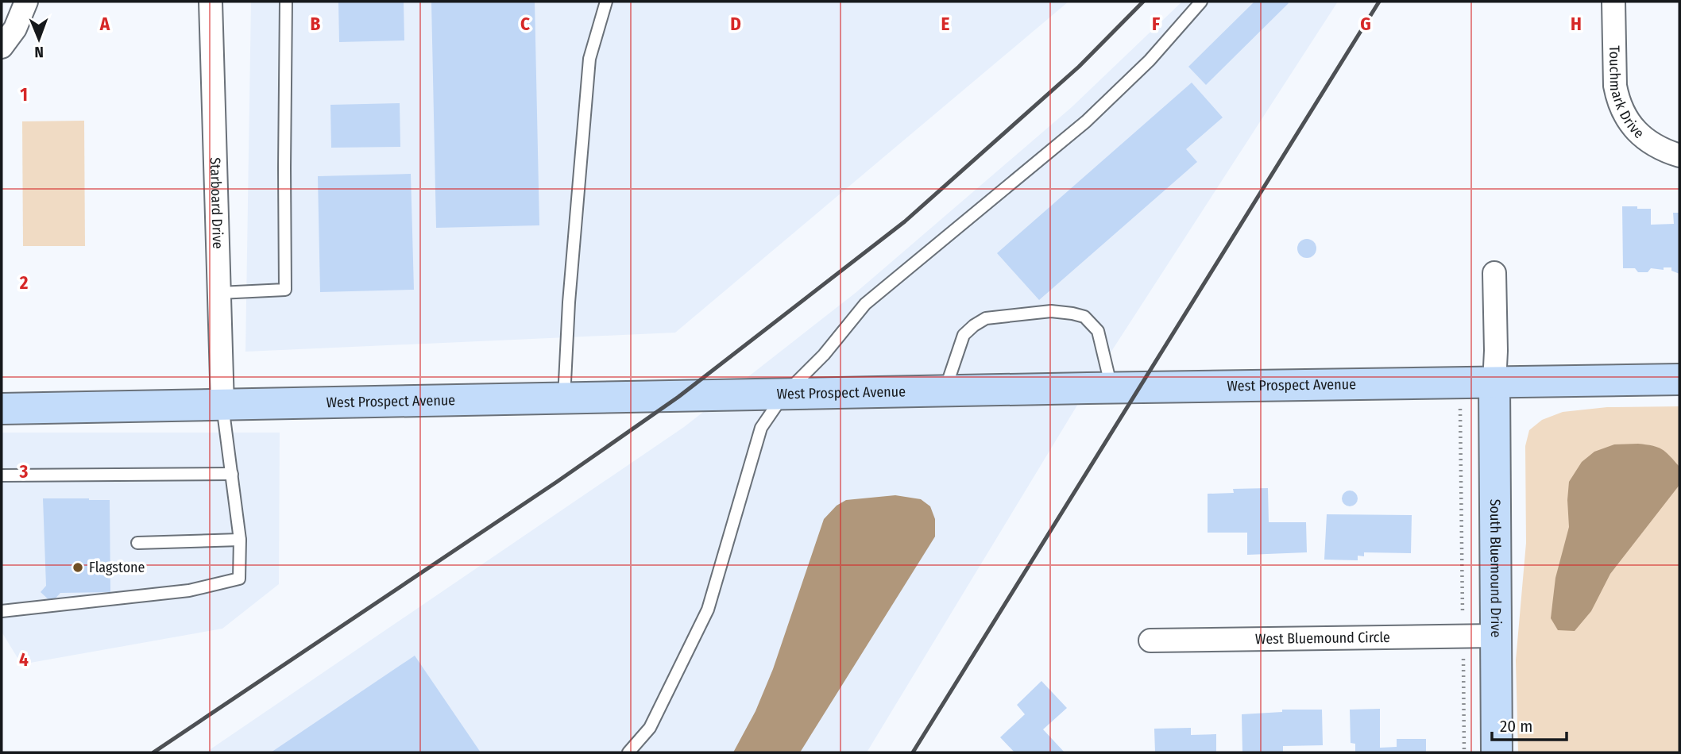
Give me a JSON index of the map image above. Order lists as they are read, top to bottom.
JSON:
{
  "streets": {
    "main road": ["West Prospect Avenue", "South Bluemound Drive"],
    "street": ["Touchmark Drive", "Starboard Drive", "West Bluemound Circle"]
  },
  "crossings": [
    ["Starboard Drive", "West Prospect Avenue"],
    ["West Prospect Avenue", "South Bluemound Drive"],
    ["South Bluemound Drive", "West Bluemound Circle"]
  ],
  "places": ["Flagstone"],
  "scale_bar": "20 m",
  "north": "bottom",
  "grid": {
    "columns": [
      "A",
      "B",
      "C",
      "D",
      "E",
      "F",
      "G",
      "H"
    ],
    "rows": [
      "1",
      "2",
      "3",
      "4"
    ]
  }
}
